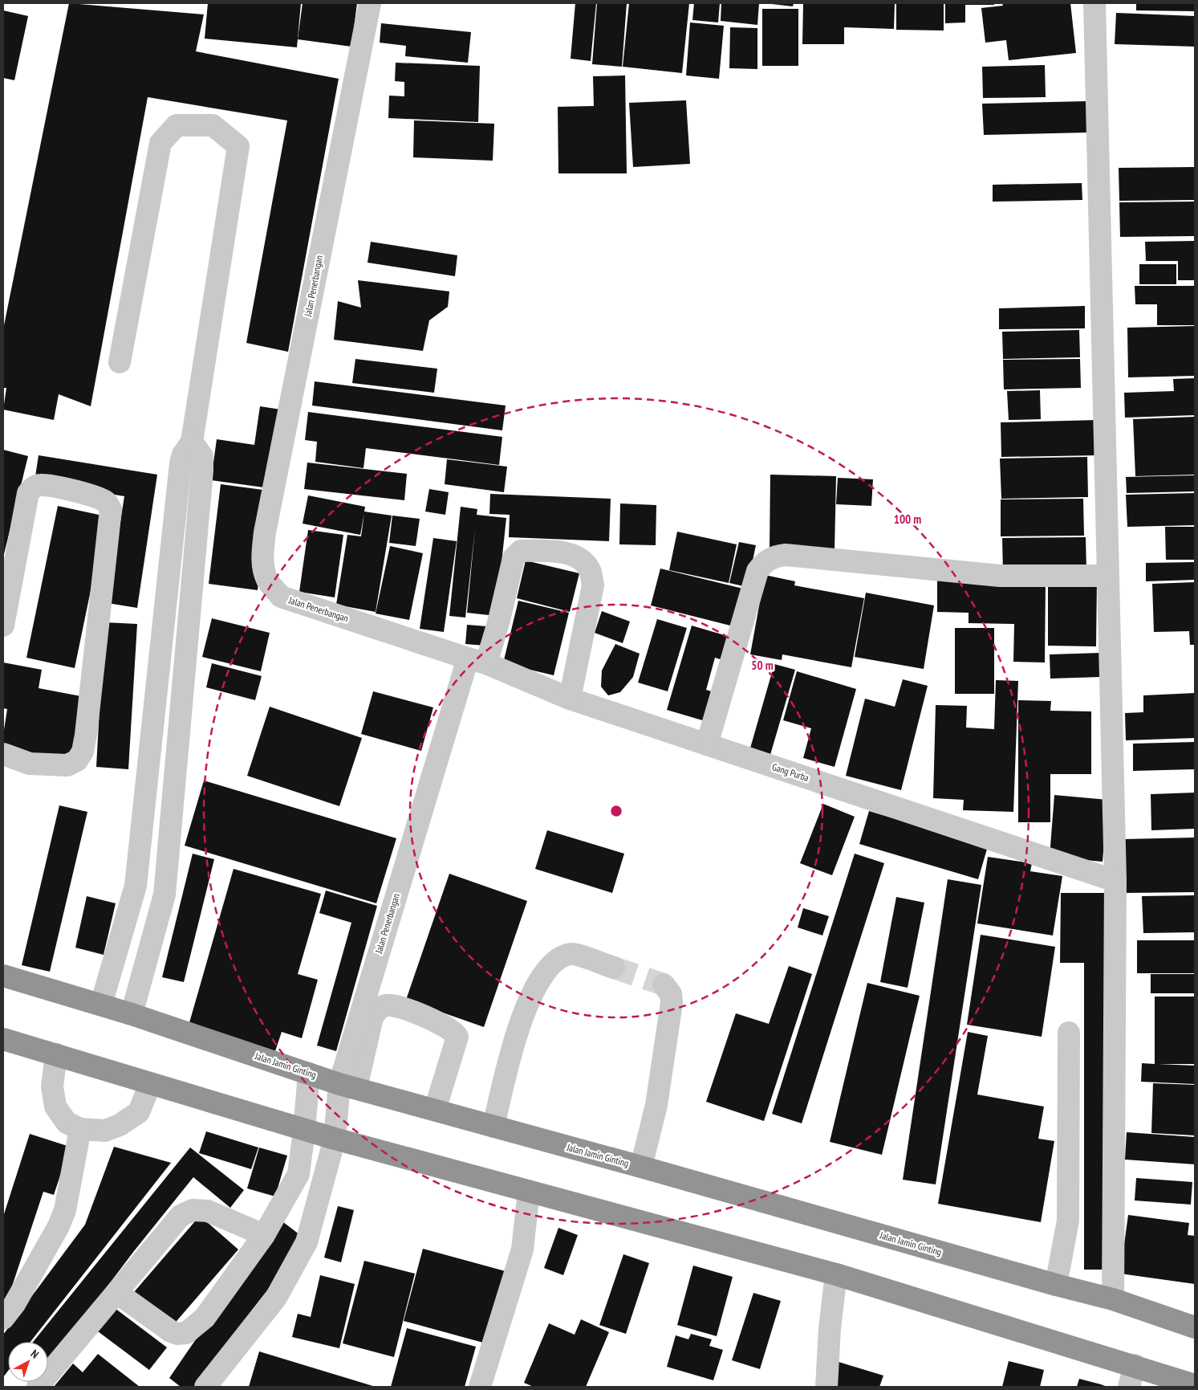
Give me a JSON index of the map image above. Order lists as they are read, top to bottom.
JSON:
{
  "streets": {
    "highway": ["Jalan Jamin Ginting"],
    "street": ["Jalan Penerbangan", "Gang Purba"]
  },
  "crossings": [
    ["Jalan Penerbangan", "Gang Purba"],
    ["Jalan Penerbangan", "Jalan Jamin Ginting"]
  ],
  "north": "top right",
  "rings": ["100 m", "50 m"]
}
